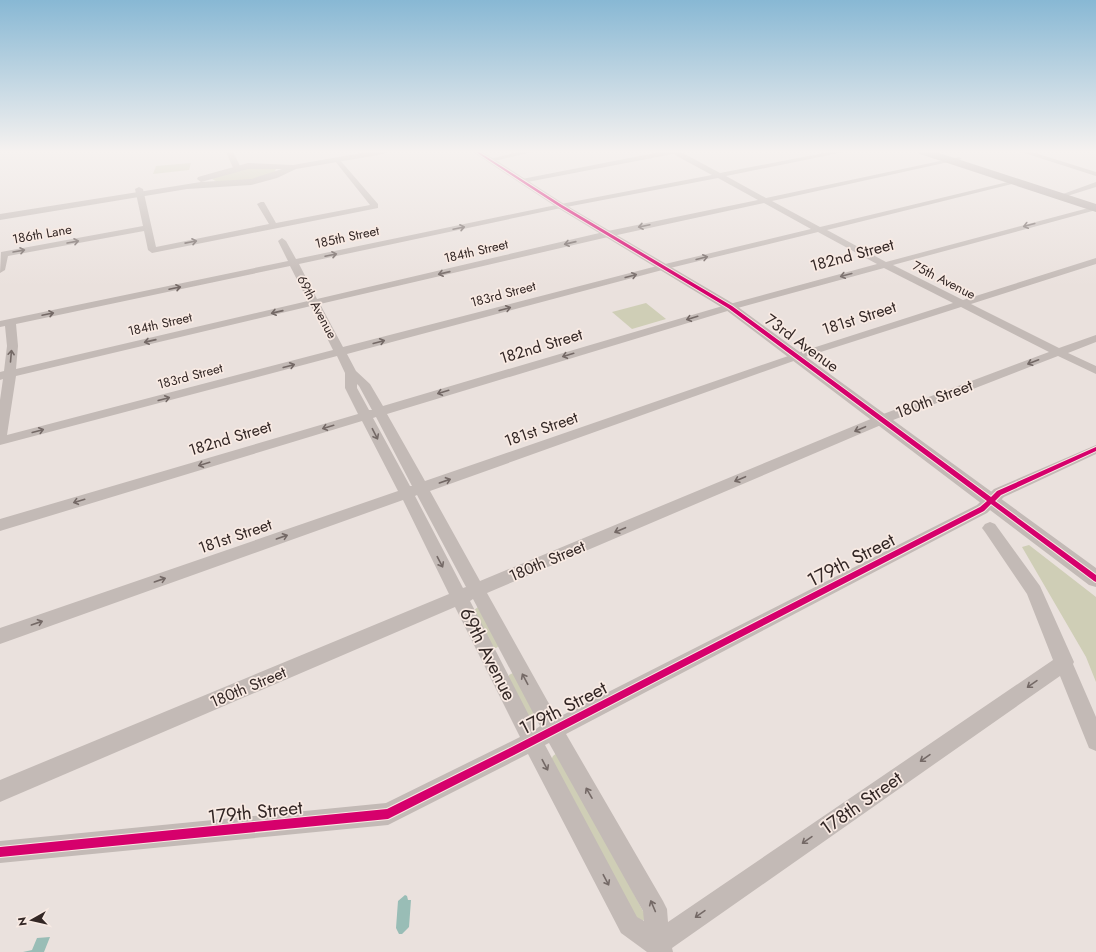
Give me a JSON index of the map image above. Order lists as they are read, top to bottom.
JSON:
{
  "streets": {
    "street": [
      "186th Lane",
      "185th Street",
      "184th Street",
      "182nd Street",
      "75th Avenue",
      "183rd Street",
      "69th Avenue",
      "181st Street",
      "73rd Avenue",
      "180th Street",
      "179th Street",
      "178th Street"
    ]
  },
  "crossings": [
    ["185th Street", "69th Avenue"],
    ["185th Street", "73rd Avenue"],
    ["184th Street", "75th Avenue"],
    ["184th Street", "69th Avenue"],
    ["184th Street", "73rd Avenue"],
    ["182nd Street", "75th Avenue"],
    ["182nd Street", "69th Avenue"],
    ["182nd Street", "73rd Avenue"],
    ["75th Avenue", "183rd Street"],
    ["75th Avenue", "181st Street"],
    ["75th Avenue", "180th Street"],
    ["183rd Street", "69th Avenue"],
    ["183rd Street", "73rd Avenue"],
    ["69th Avenue", "181st Street"],
    ["69th Avenue", "180th Street"],
    ["69th Avenue", "179th Street"],
    ["69th Avenue", "178th Street"],
    ["181st Street", "73rd Avenue"],
    ["73rd Avenue", "180th Street"],
    ["73rd Avenue", "179th Street"]
  ],
  "one_way": [
    "184th Street",
    "182nd Street",
    "183rd Street",
    "181st Street",
    "180th Street",
    "178th Street"
  ],
  "north": "left"
}
